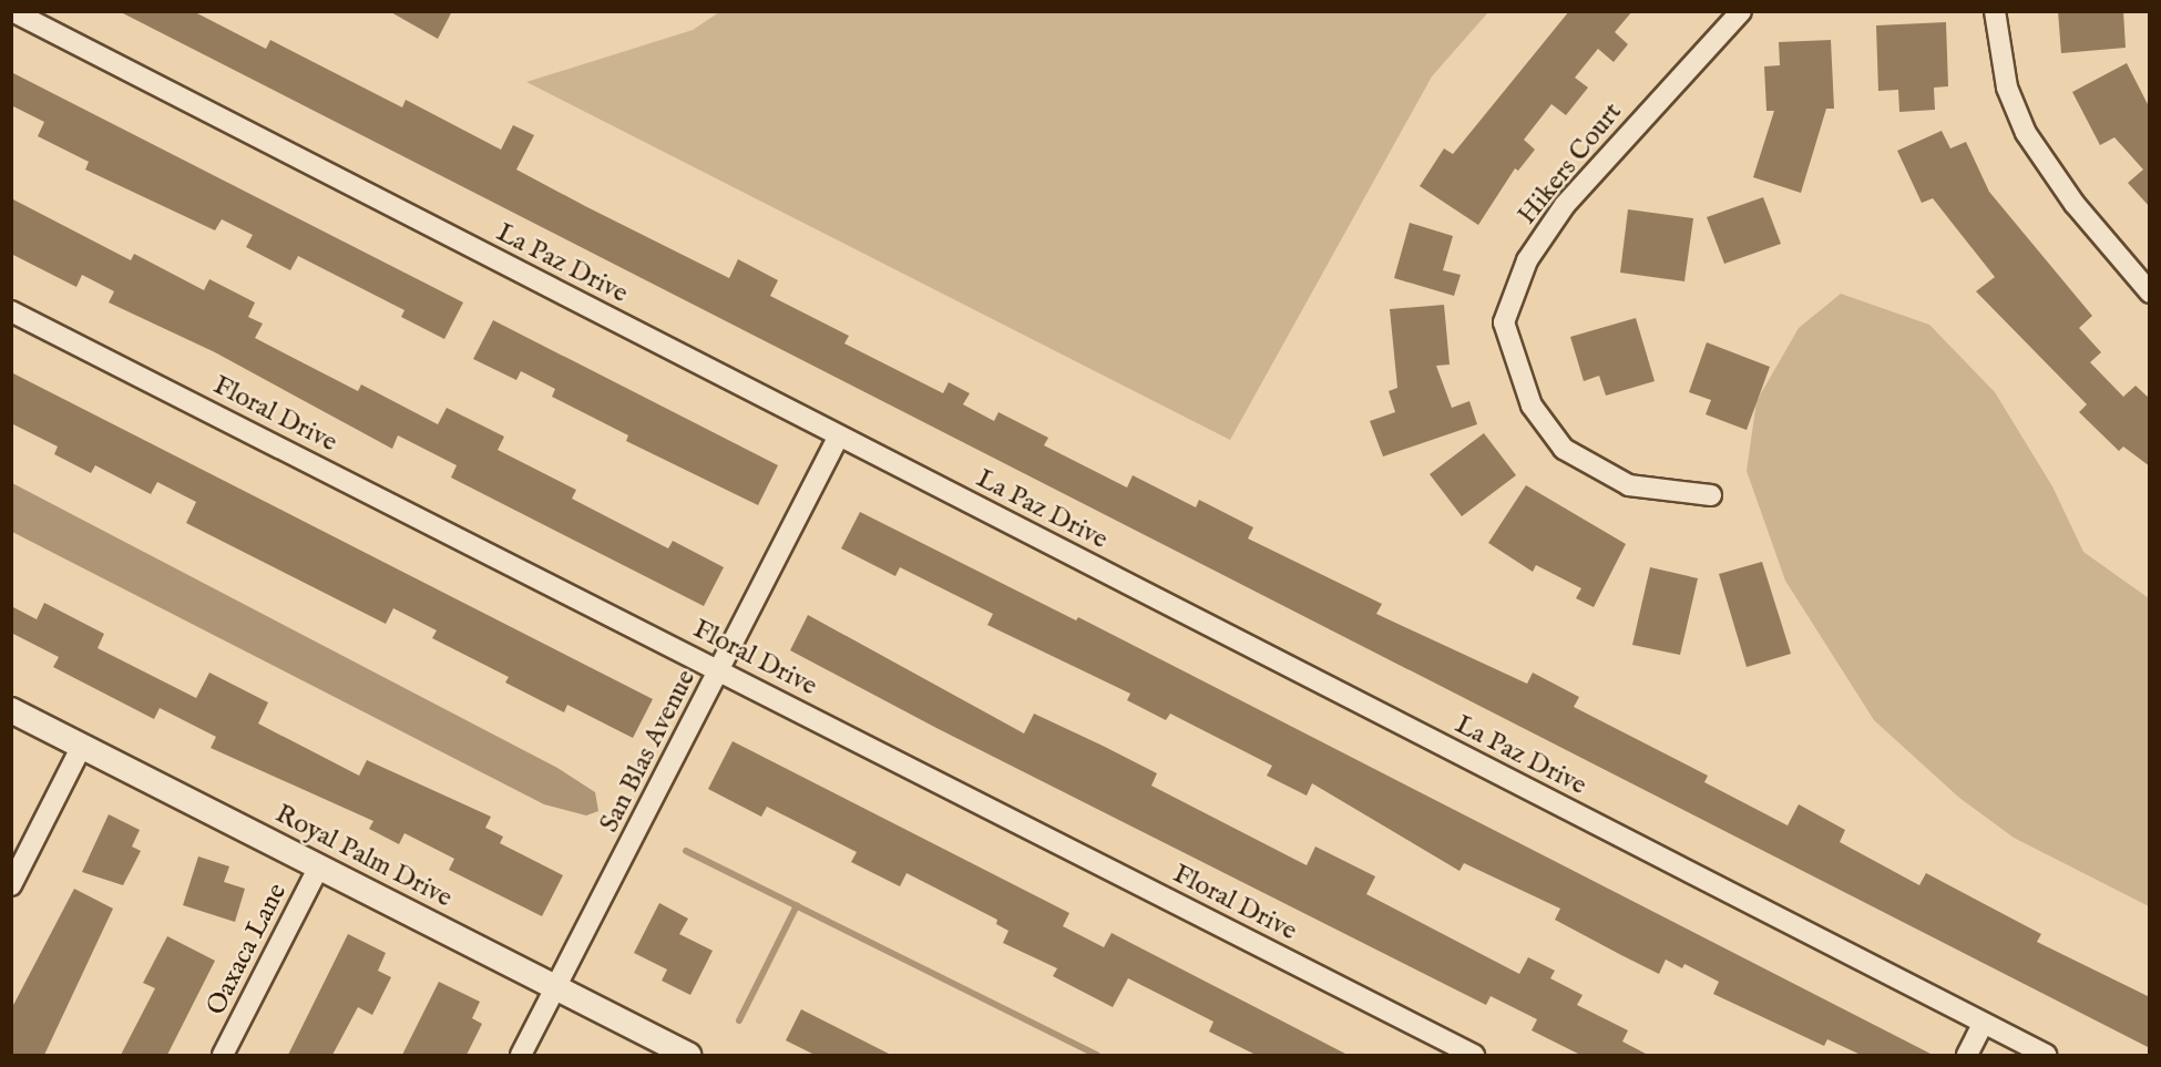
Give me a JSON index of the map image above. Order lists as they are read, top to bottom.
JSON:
{
  "streets": {
    "street": [
      "Hikers Court",
      "La Paz Drive",
      "Floral Drive",
      "San Blas Avenue",
      "Royal Palm Drive",
      "Oaxaca Lane"
    ]
  },
  "crossings": [
    ["La Paz Drive", "San Blas Avenue"],
    ["Floral Drive", "San Blas Avenue"],
    ["San Blas Avenue", "Royal Palm Drive"],
    ["Royal Palm Drive", "Oaxaca Lane"]
  ]
}
